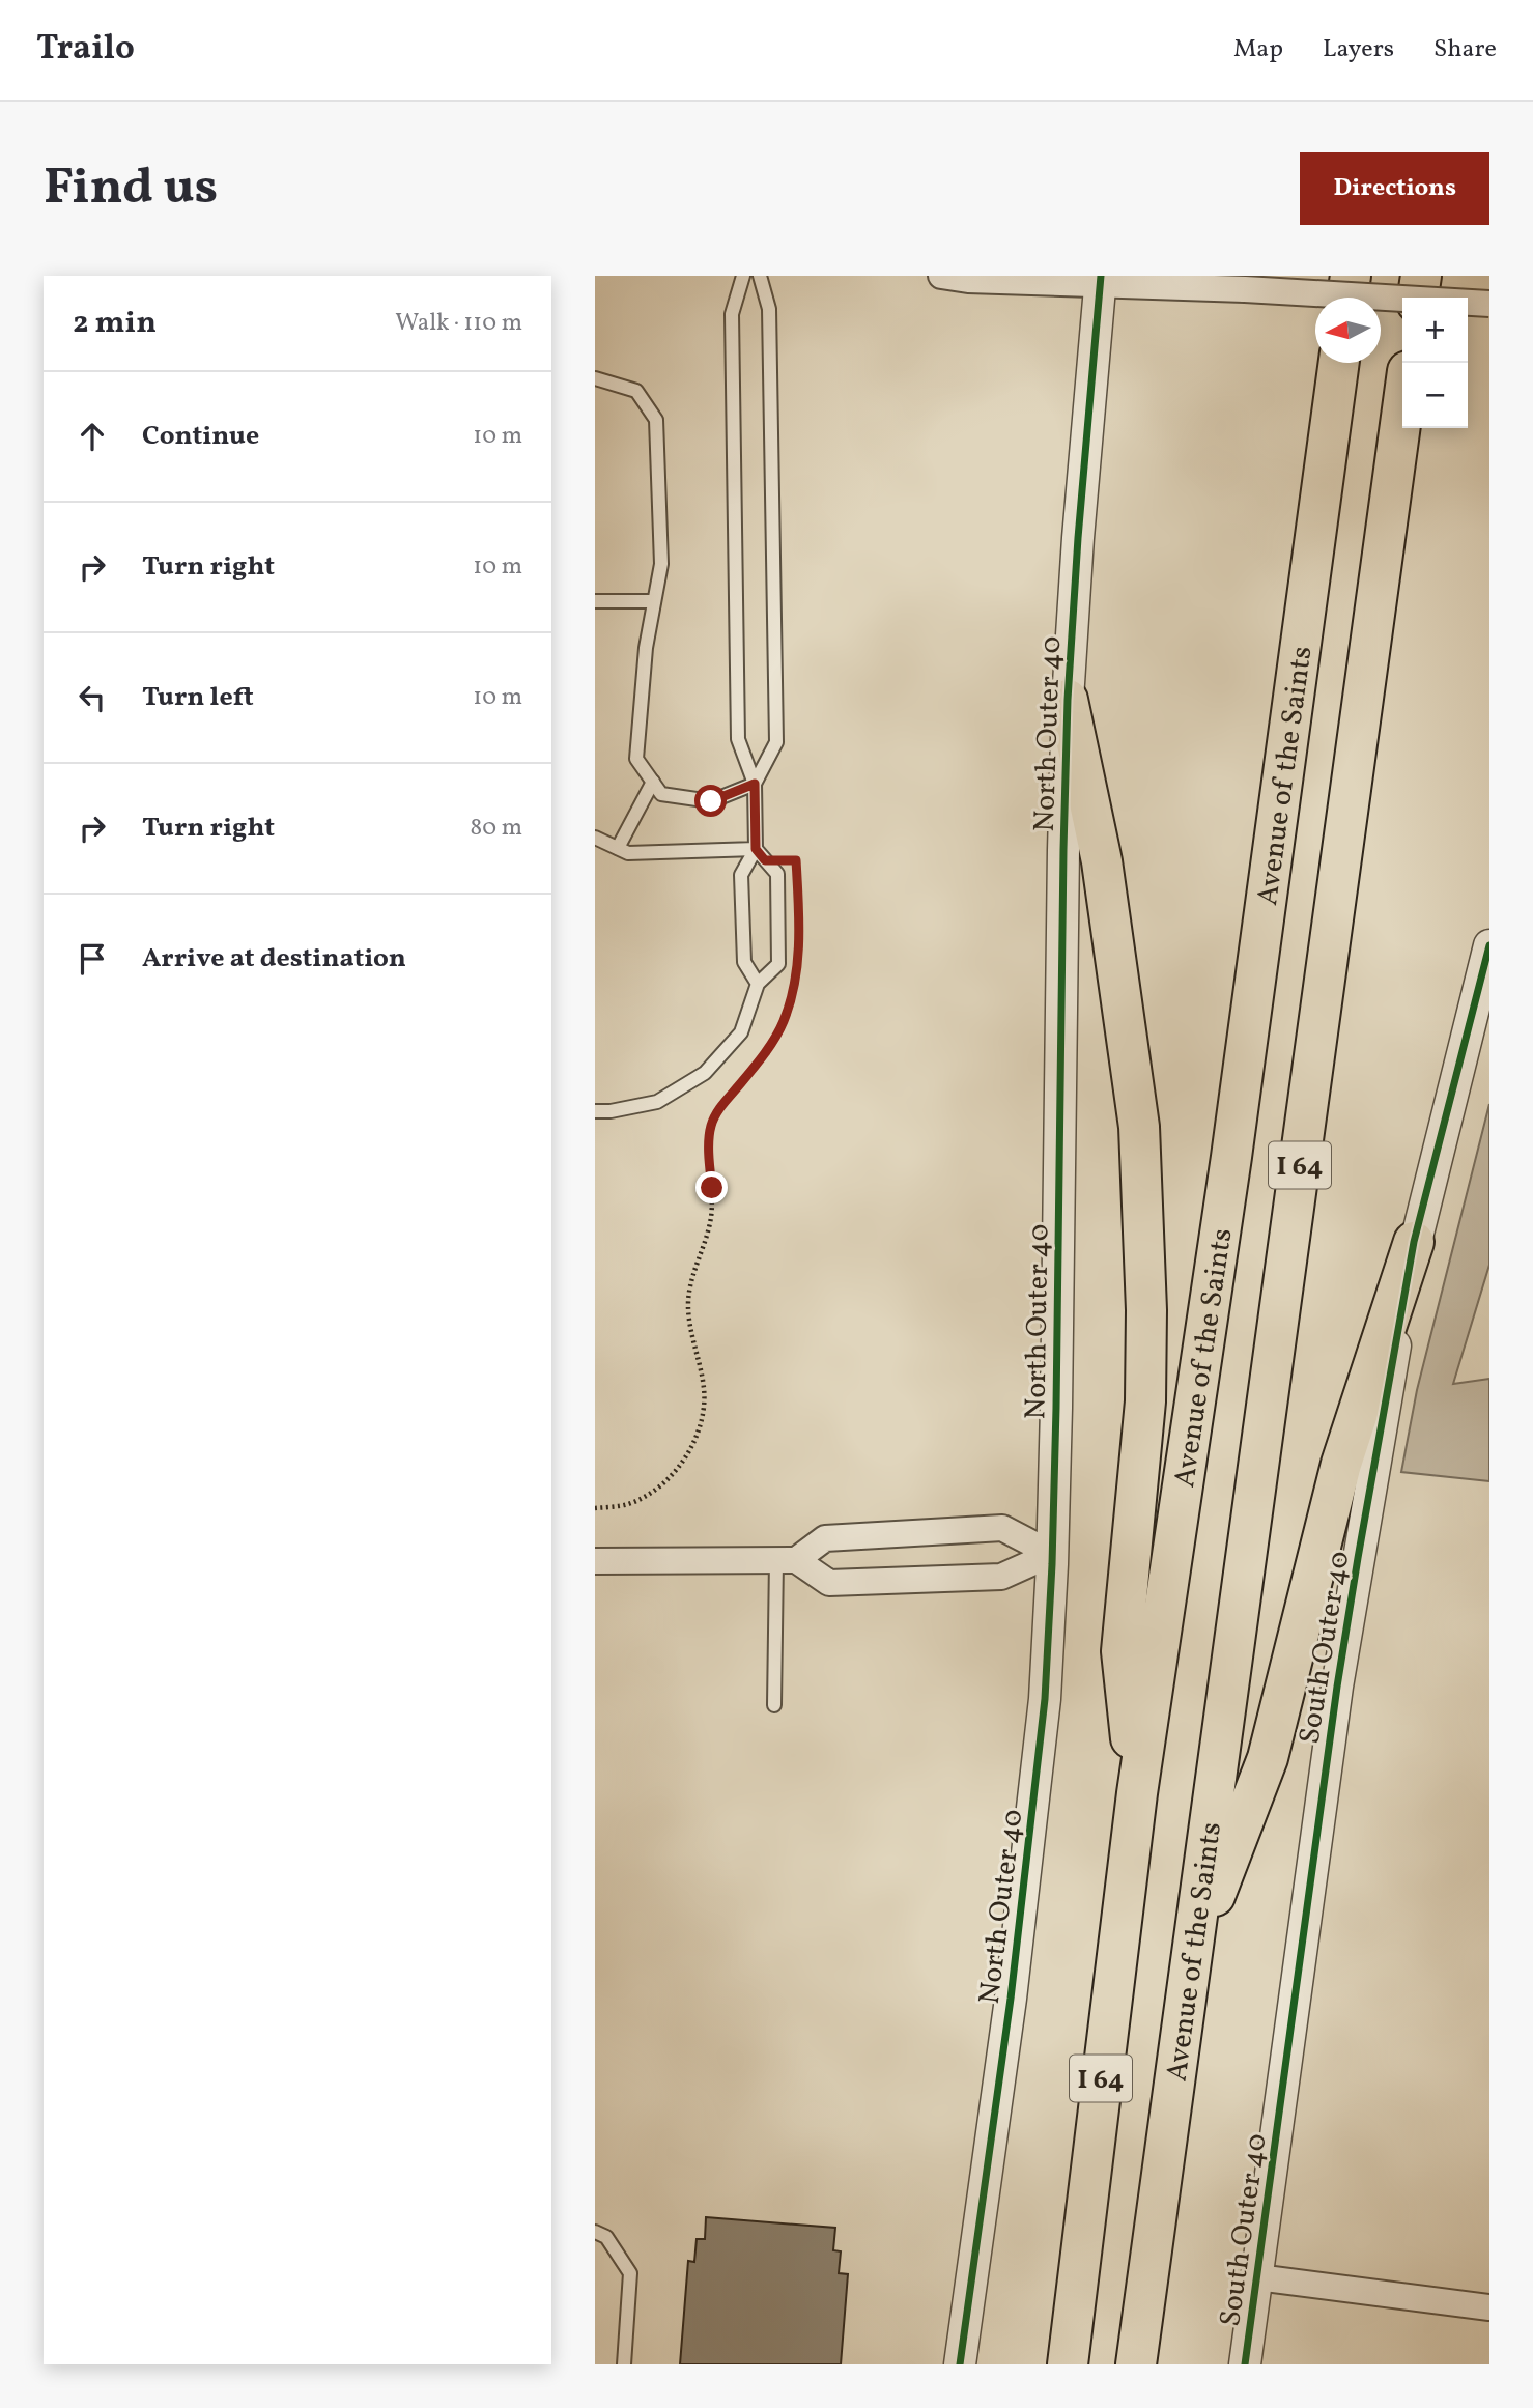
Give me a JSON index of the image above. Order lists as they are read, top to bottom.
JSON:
{
  "streets": {
    "highway": ["Avenue of the Saints", "I 64"],
    "street": ["North Outer 40", "South Outer 40"]
  },
  "north": "left",
  "page": {
    "header": "Trailo",
    "nav": ["Map", "Layers", "Share"],
    "buttons": "Directions",
    "title": "Find us",
    "heading": ["2 min", "Walk · 110 m"],
    "map_buttons": ["+", "−"],
    "list": [
      ["Continue", "10 m"],
      ["Turn right", "10 m"],
      ["Turn left", "10 m"],
      ["Turn right", "80 m"],
      "Arrive at destination"
    ]
  }
}
